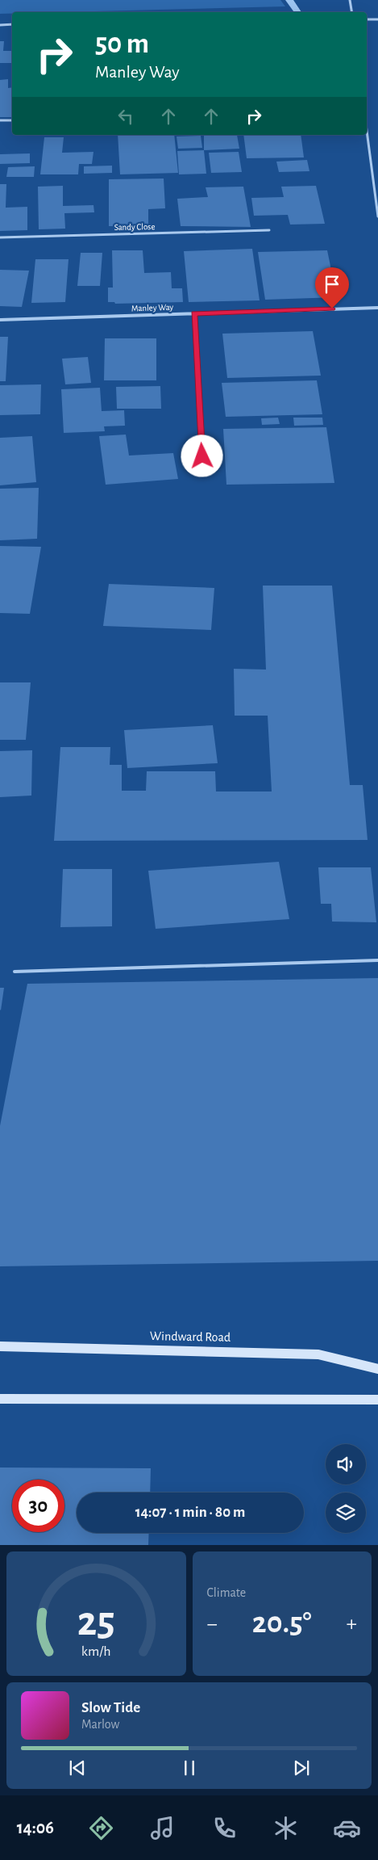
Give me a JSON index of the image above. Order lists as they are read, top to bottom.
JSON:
{
  "streets": {
    "main road": ["Windward Road"],
    "street": ["Sandy Close", "Manley Way"]
  },
  "page": {
    "turn": ["50 m", "Manley Way"],
    "limit": "30",
    "trip": "14:07 · 1 min · 80 m",
    "tile": "Climate",
    "heat": ["−", "20.5°", "+"],
    "song": ["Slow Tide", "Marlow"],
    "tabs": "14:06",
    "gauge": ["25", "km/h"]
  }
}
